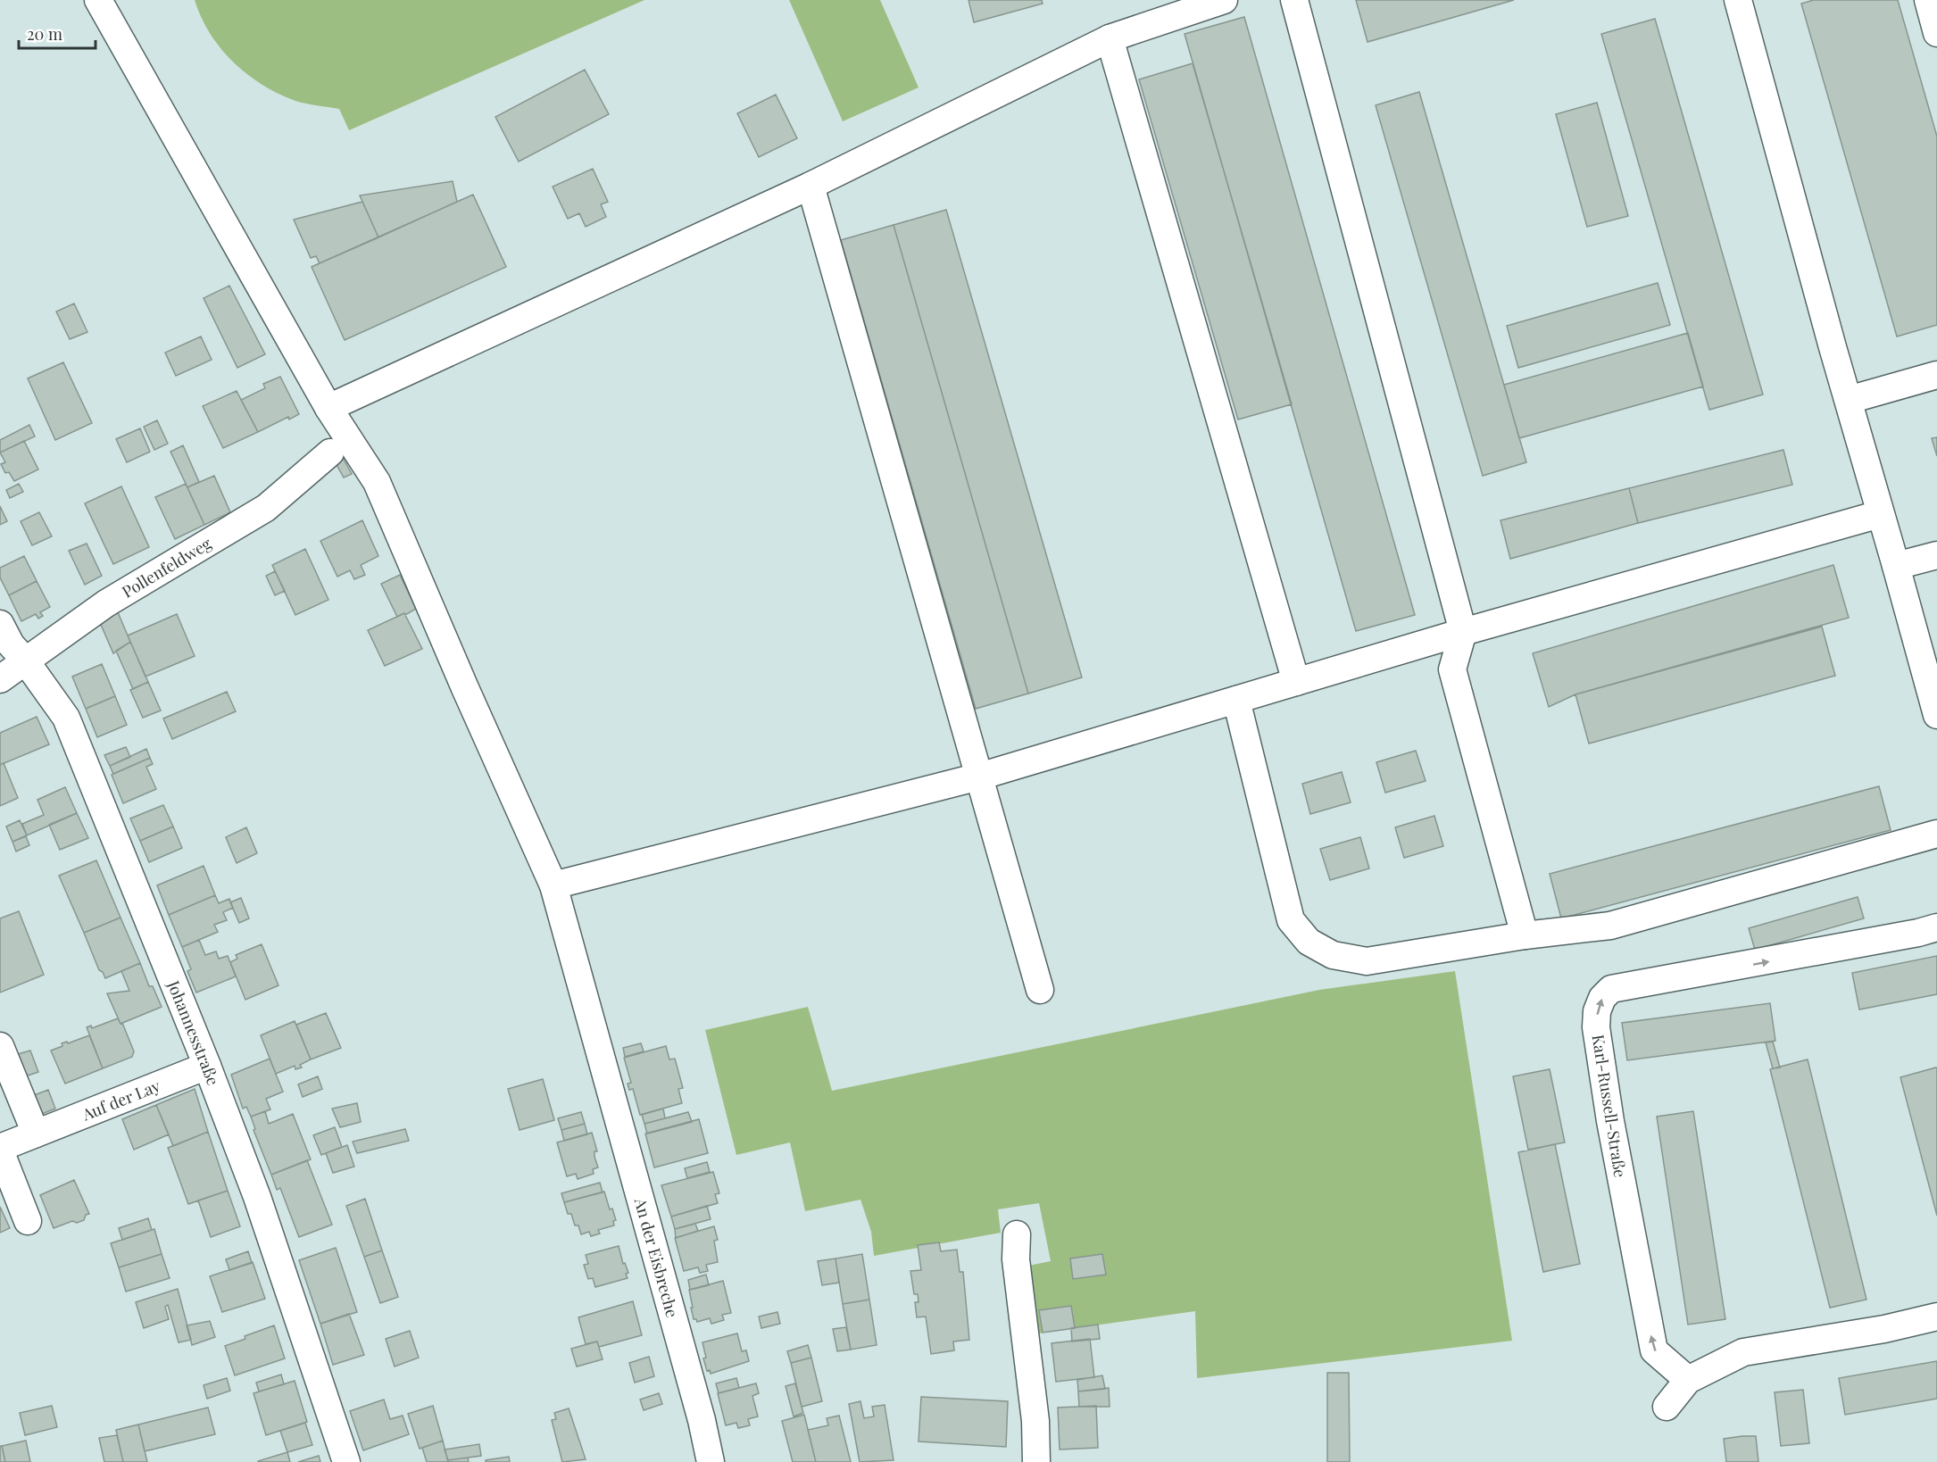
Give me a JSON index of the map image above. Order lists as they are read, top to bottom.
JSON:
{
  "streets": {
    "street": [
      "Pollenfeldweg",
      "Johannesstraße",
      "Auf der Lay",
      "Karl-Russell-Straße",
      "An der Eisbreche"
    ]
  },
  "crossings": [
    ["Pollenfeldweg", "Johannesstraße"],
    ["Johannesstraße", "Auf der Lay"]
  ],
  "scale_bar": "20 m"
}
